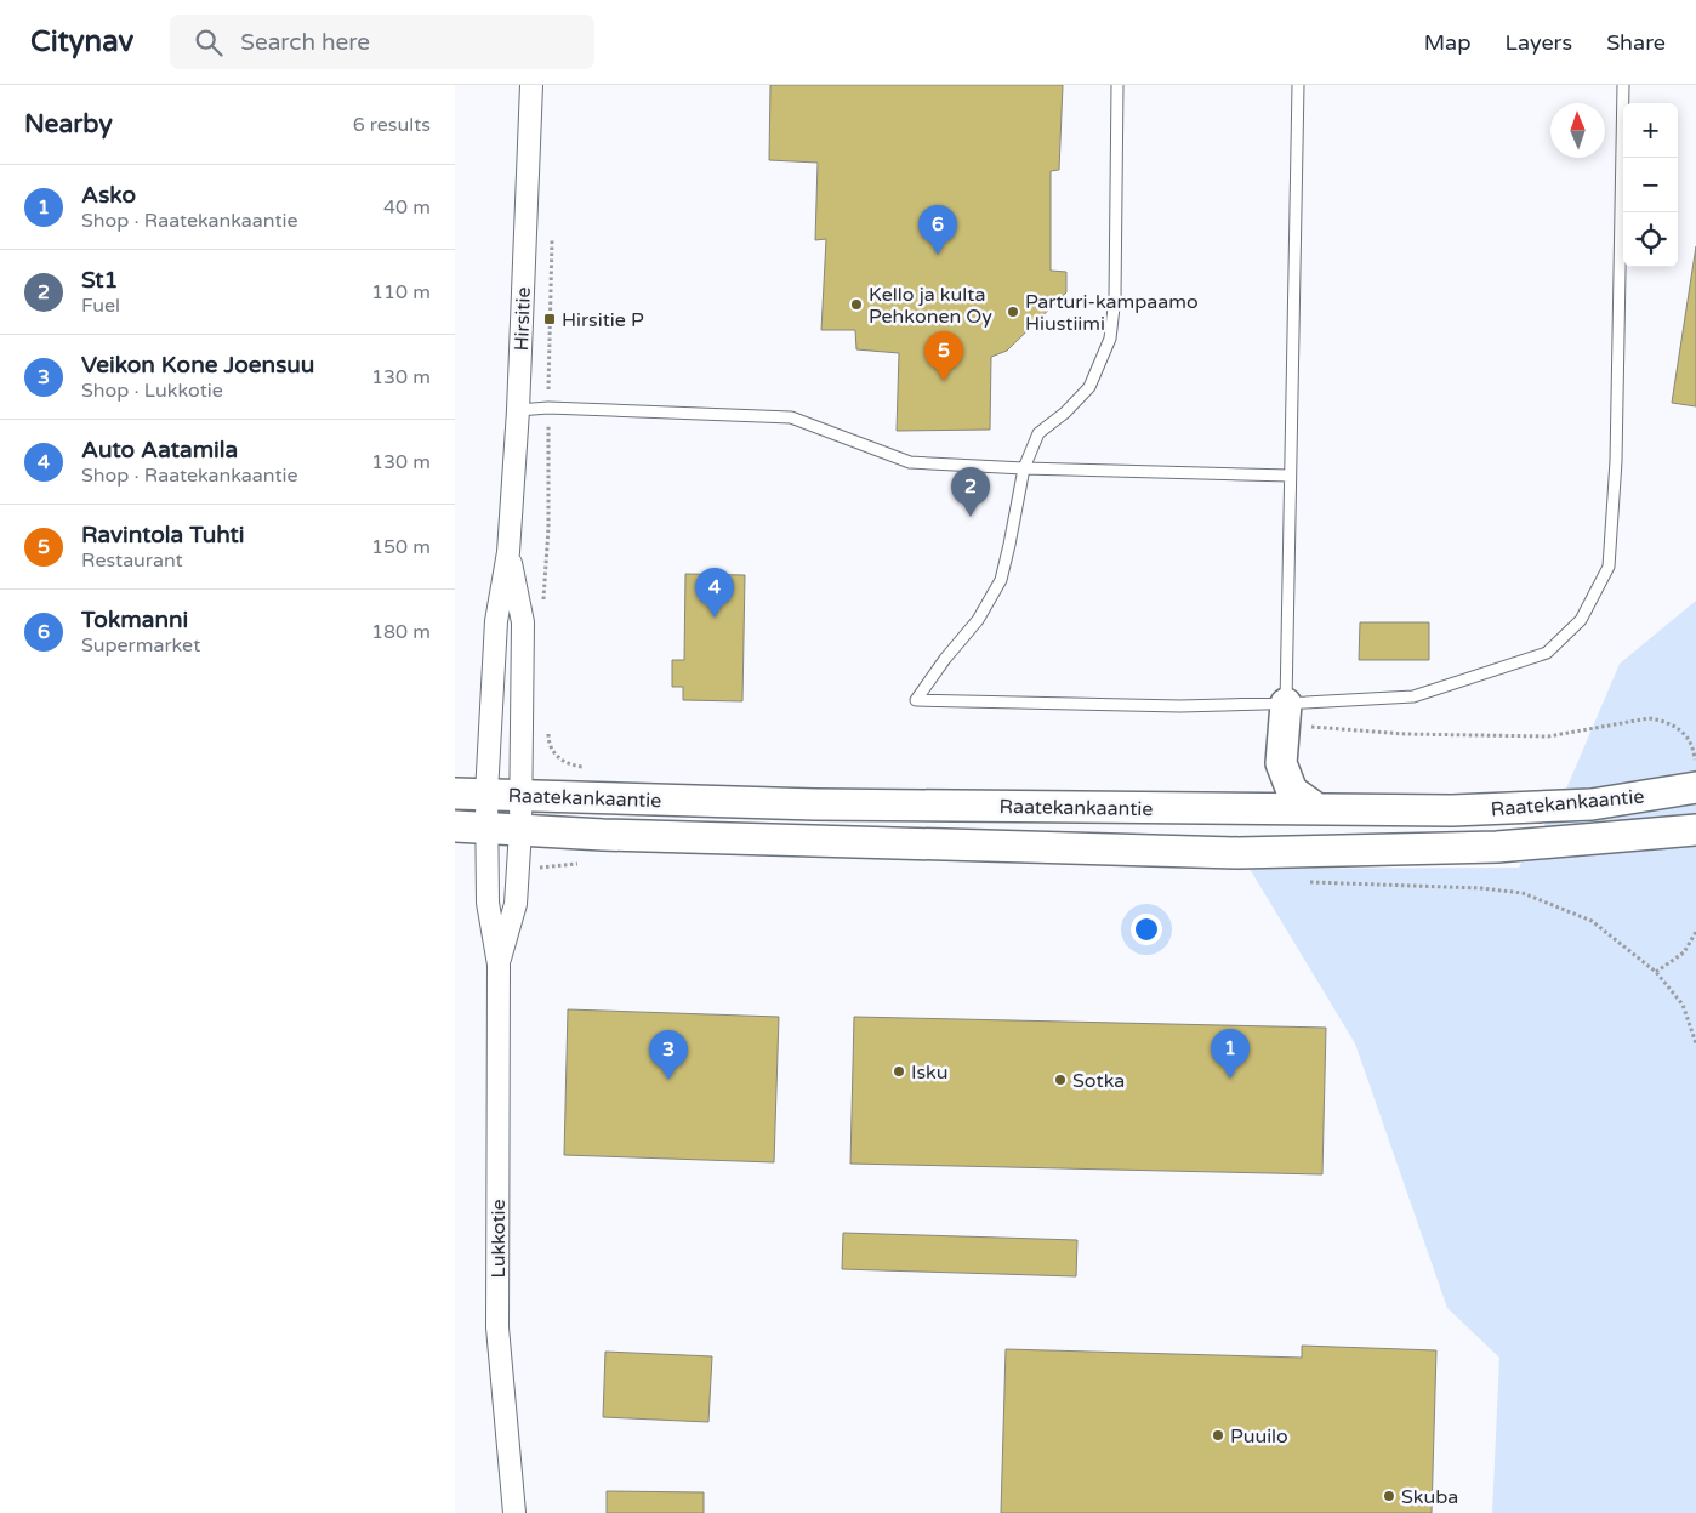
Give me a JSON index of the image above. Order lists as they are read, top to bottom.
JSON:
{
  "streets": {
    "main road": ["Raatekankaantie"],
    "street": ["Hirsitie", "Lukkotie"]
  },
  "crossings": [
    ["Hirsitie", "Raatekankaantie"],
    ["Hirsitie", "Lukkotie"]
  ],
  "places": {
    "other": [
      "Kello ja kulta Pehkonen Oy",
      "Parturi-kampaamo Hiustiimi",
      "Isku",
      "Sotka",
      "Puuilo",
      "Skuba"
    ],
    "transit": ["Hirsitie P"]
  },
  "north": "top",
  "page": {
    "header": "Citynav",
    "search": "Search here",
    "nav": ["Map", "Layers", "Share"],
    "heading": ["Nearby", "6 results"],
    "map_buttons": ["+", "−"],
    "list": [
      {
        "mark": "1",
        "name": "Asko",
        "note": "Shop · Raatekankaantie",
        "value": "40 m"
      },
      {
        "mark": "2",
        "name": "St1",
        "note": "Fuel",
        "value": "110 m"
      },
      {
        "mark": "3",
        "name": "Veikon Kone Joensuu",
        "note": "Shop · Lukkotie",
        "value": "130 m"
      },
      {
        "mark": "4",
        "name": "Auto Aatamila",
        "note": "Shop · Raatekankaantie",
        "value": "130 m"
      },
      {
        "mark": "5",
        "name": "Ravintola Tuhti",
        "note": "Restaurant",
        "value": "150 m"
      },
      {
        "mark": "6",
        "name": "Tokmanni",
        "note": "Supermarket",
        "value": "180 m"
      }
    ],
    "pins": [
      "6",
      "5",
      "2",
      "4",
      "1",
      "3"
    ]
  }
}
